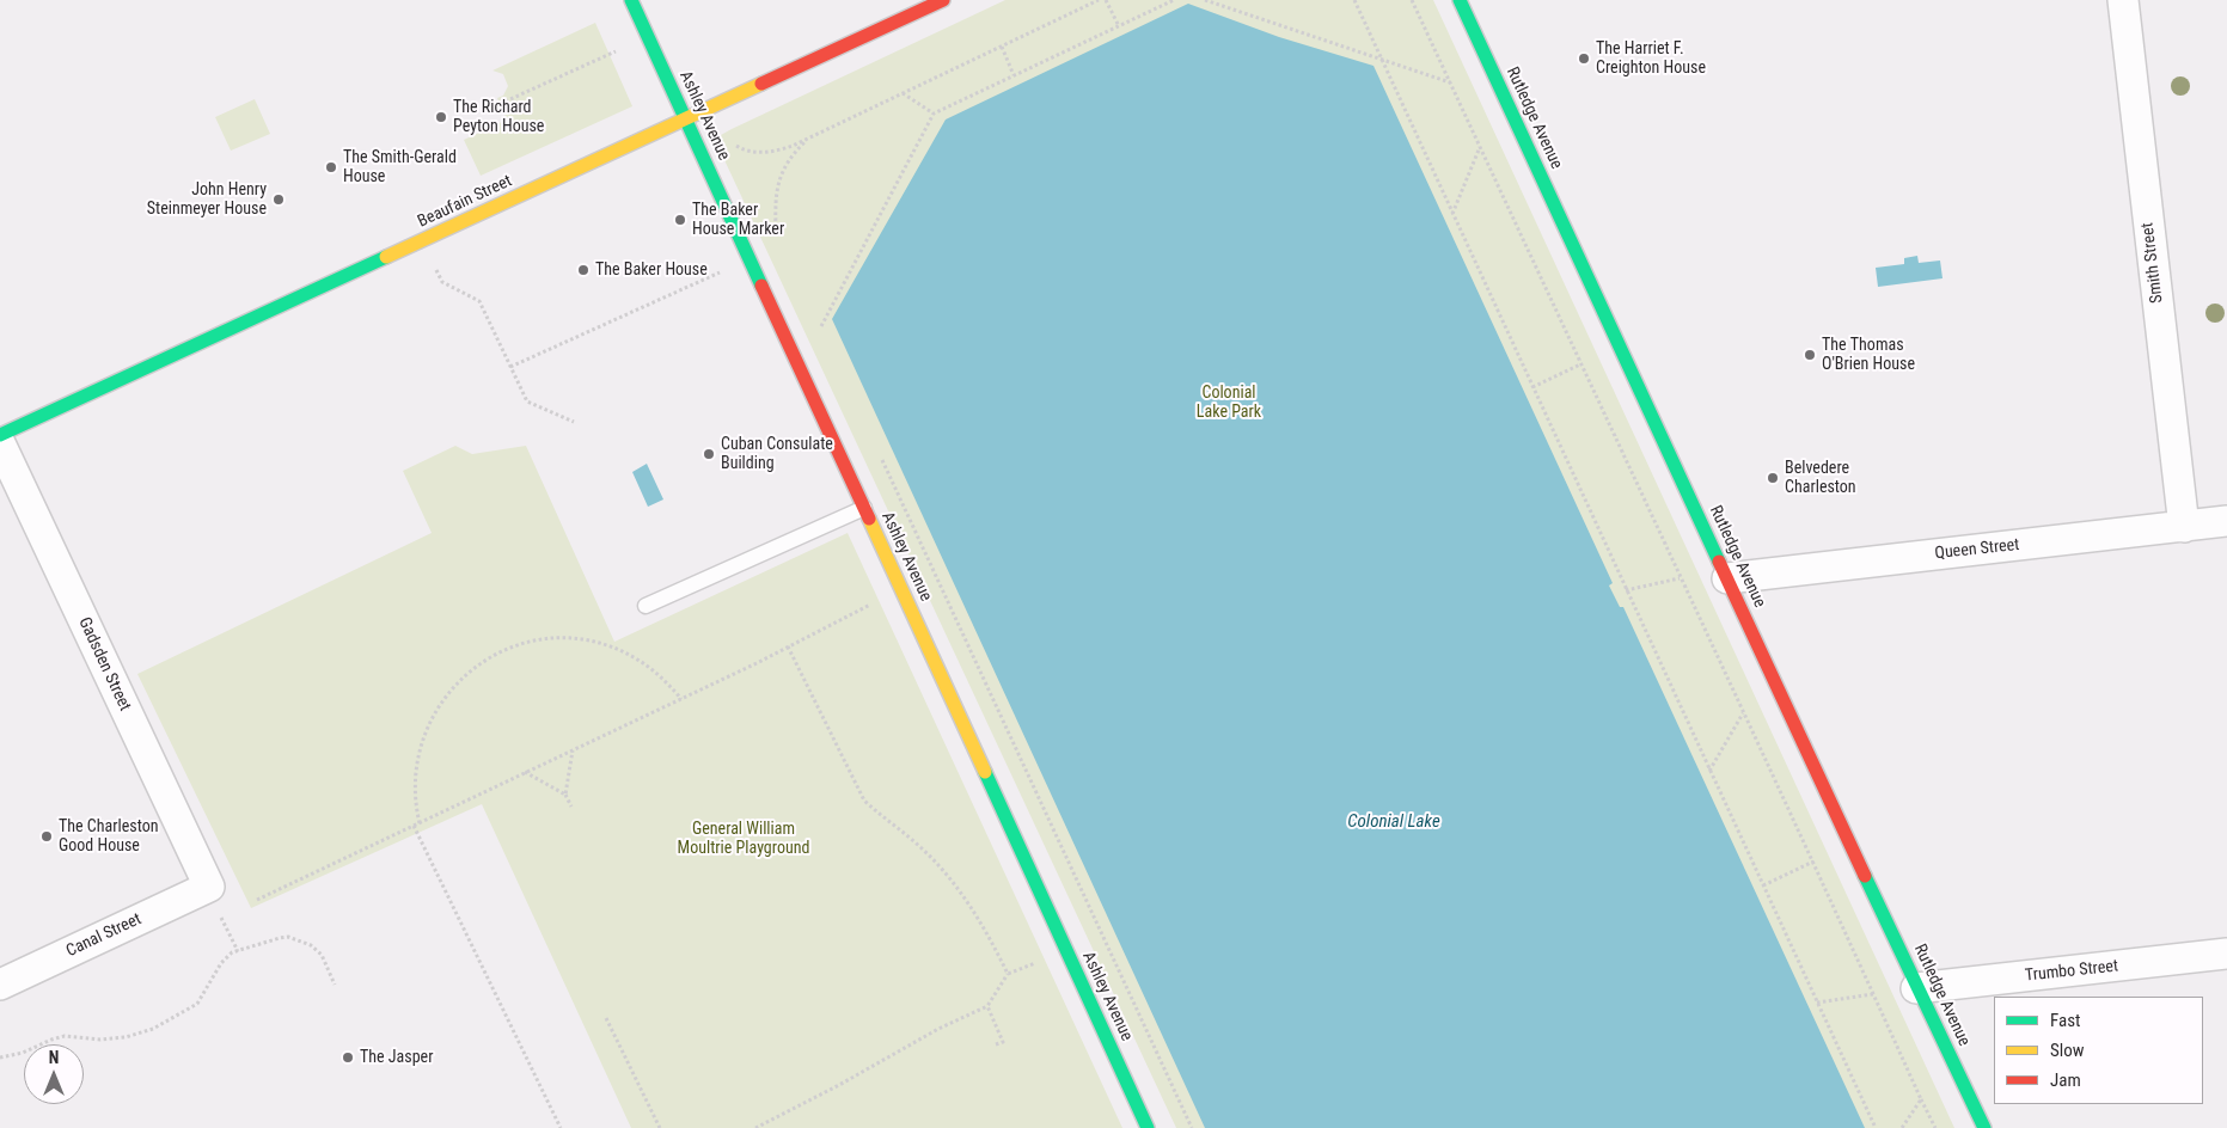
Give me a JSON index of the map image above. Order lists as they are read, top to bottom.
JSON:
{
  "streets": {
    "street": [
      "Ashley Avenue",
      "Rutledge Avenue",
      "Beaufain Street",
      "Smith Street",
      "Queen Street",
      "Gadsden Street",
      "Canal Street",
      "Trumbo Street"
    ]
  },
  "crossings": [
    ["Ashley Avenue", "Beaufain Street"],
    ["Rutledge Avenue", "Queen Street"],
    ["Rutledge Avenue", "Trumbo Street"],
    ["Smith Street", "Queen Street"],
    ["Gadsden Street", "Canal Street"]
  ],
  "water": ["Colonial Lake"],
  "parks": ["Colonial Lake Park", "General William Moultrie Playground"],
  "places": [
    "The Harriet F. Creighton House",
    "The Richard Peyton House",
    "The Smith-Gerald House",
    "John Henry Steinmeyer House",
    "The Baker House Marker",
    "The Baker House",
    "The Thomas O'Brien House",
    "Cuban Consulate Building",
    "Belvedere Charleston",
    "The Charleston Good House",
    "The Jasper"
  ],
  "legend": ["Fast", "Slow", "Jam"],
  "north": "top"
}
